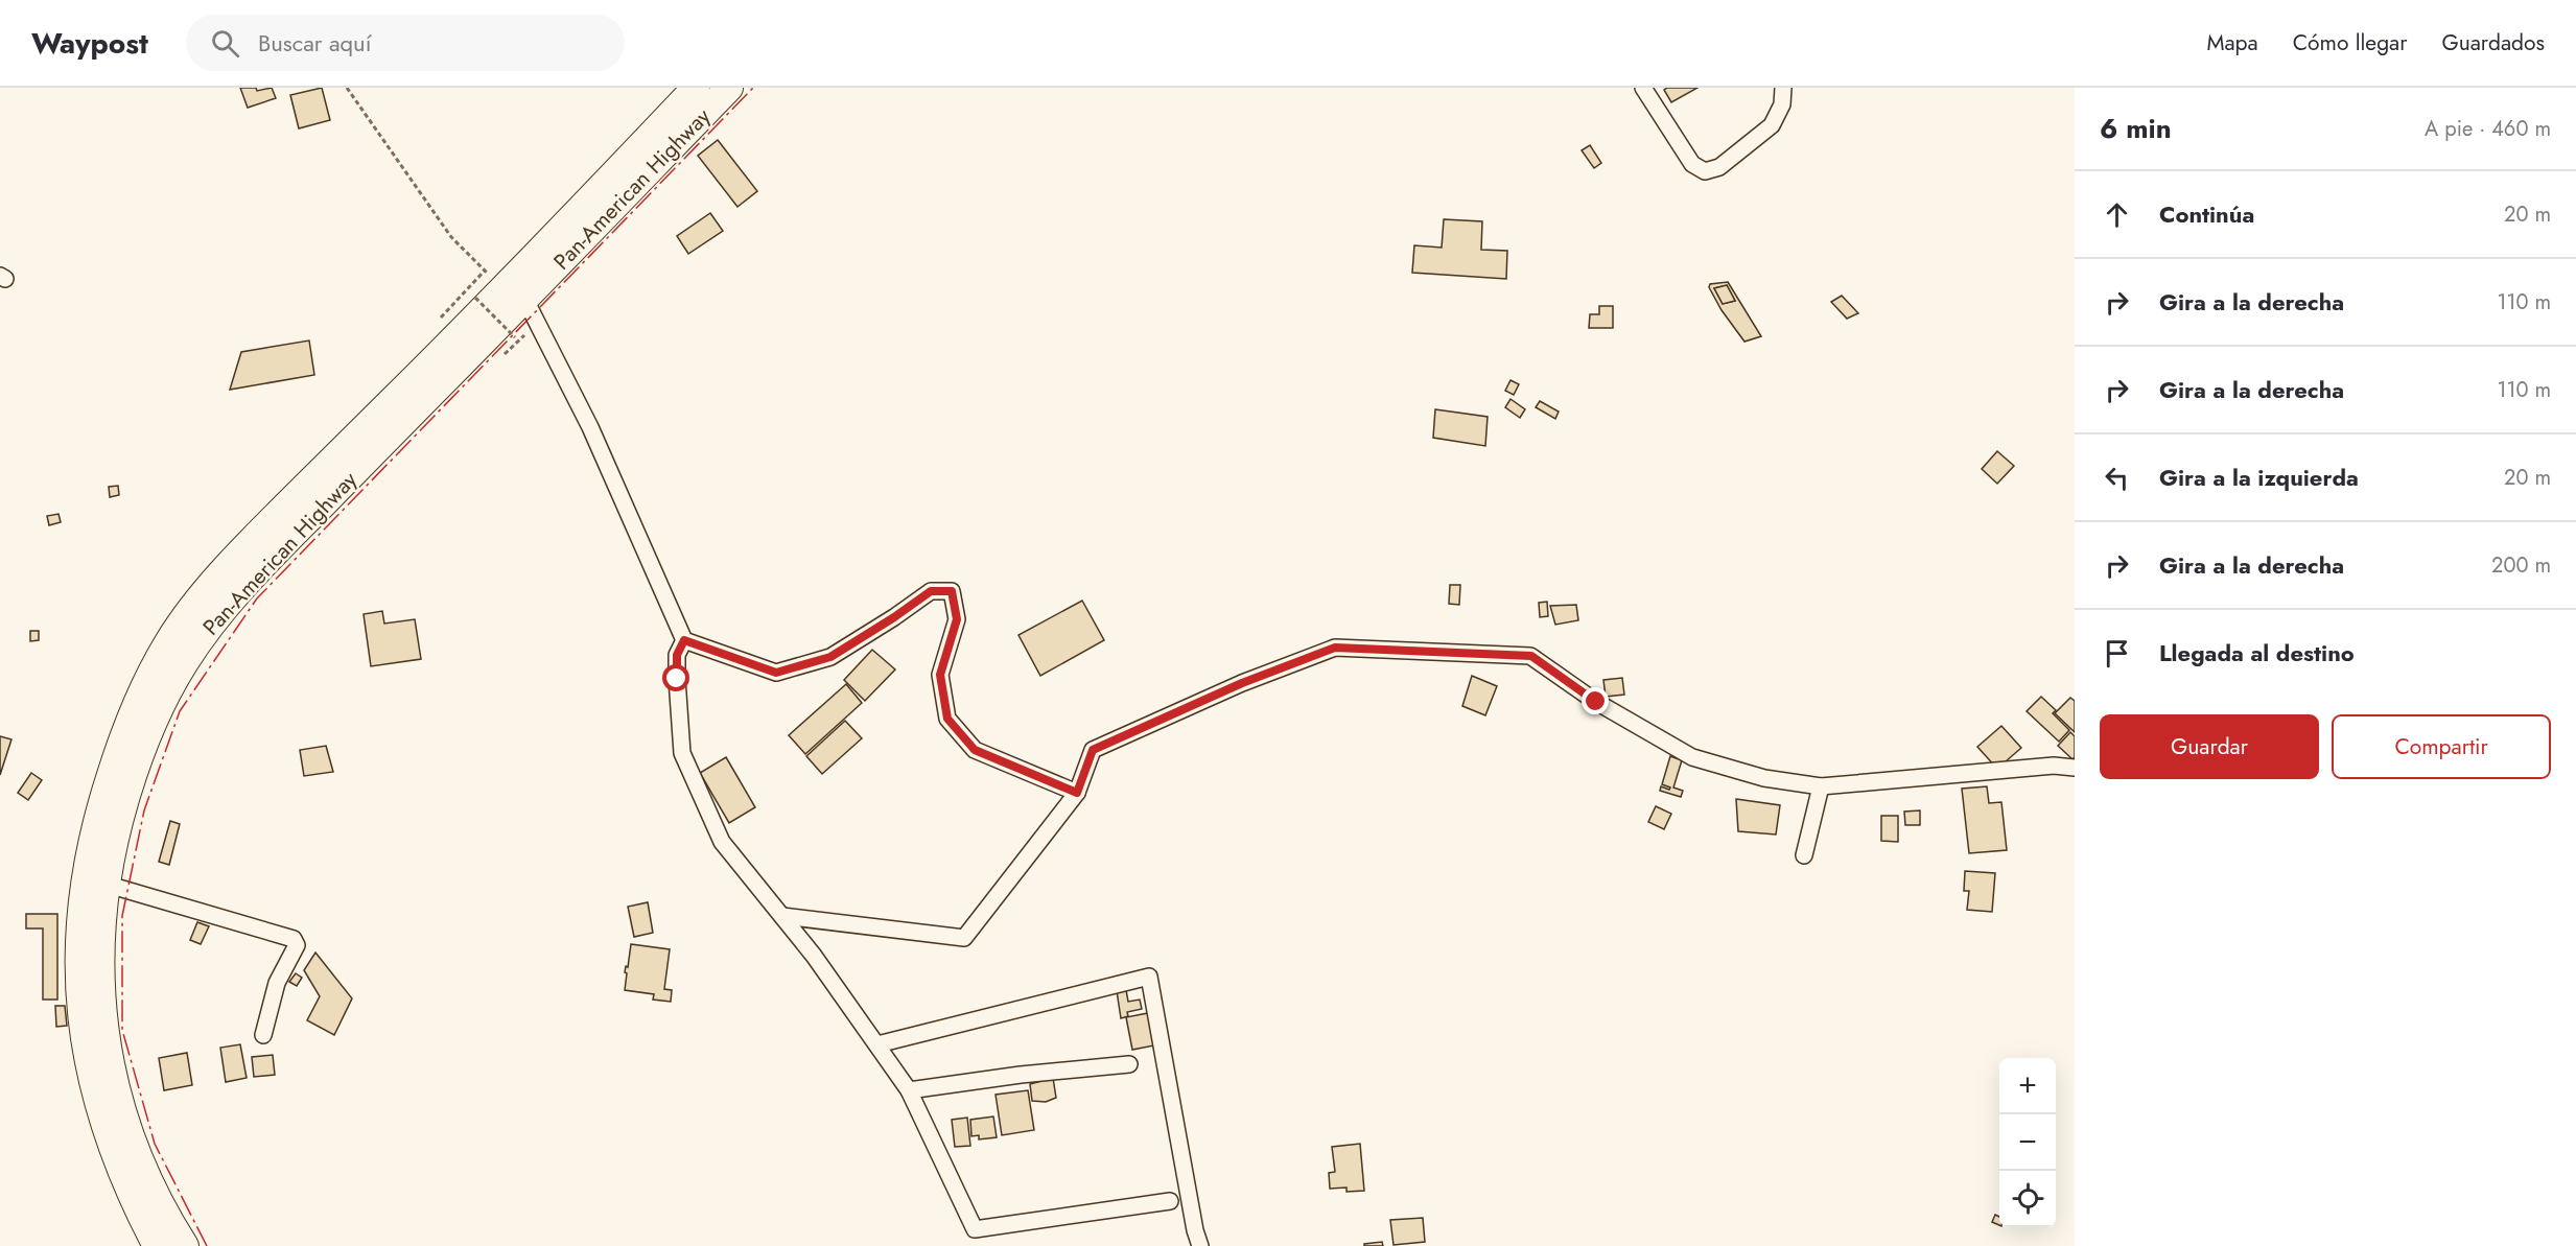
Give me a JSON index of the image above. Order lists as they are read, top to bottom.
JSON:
{
  "streets": {
    "highway": ["Pan-American Highway"]
  },
  "page": {
    "header": "Waypost",
    "search": "Buscar aquí",
    "nav": ["Mapa", "Cómo llegar", "Guardados"],
    "heading": ["6 min", "A pie · 460 m"],
    "list": [
      ["Continúa", "20 m"],
      ["Gira a la derecha", "110 m"],
      ["Gira a la derecha", "110 m"],
      ["Gira a la izquierda", "20 m"],
      ["Gira a la derecha", "200 m"],
      "Llegada al destino"
    ],
    "buttons": ["Guardar", "Compartir"],
    "map_buttons": ["+", "−"]
  }
}
